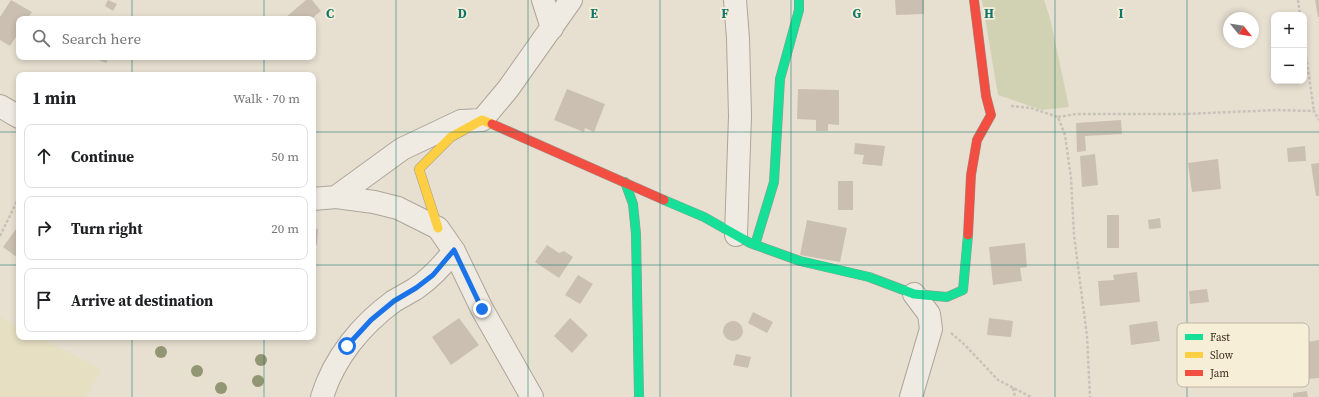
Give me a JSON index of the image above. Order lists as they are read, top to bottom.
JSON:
{
  "legend": ["Fast", "Slow", "Jam"],
  "north": "bottom right",
  "page": {
    "map_buttons": ["+", "−"],
    "search": "Search here",
    "heading": ["1 min", "Walk · 70 m"],
    "list": [
      ["Continue", "50 m"],
      ["Turn right", "20 m"],
      "Arrive at destination"
    ]
  },
  "grid": {
    "columns": [
      "C",
      "D",
      "E",
      "F",
      "G",
      "H",
      "I"
    ]
  }
}
